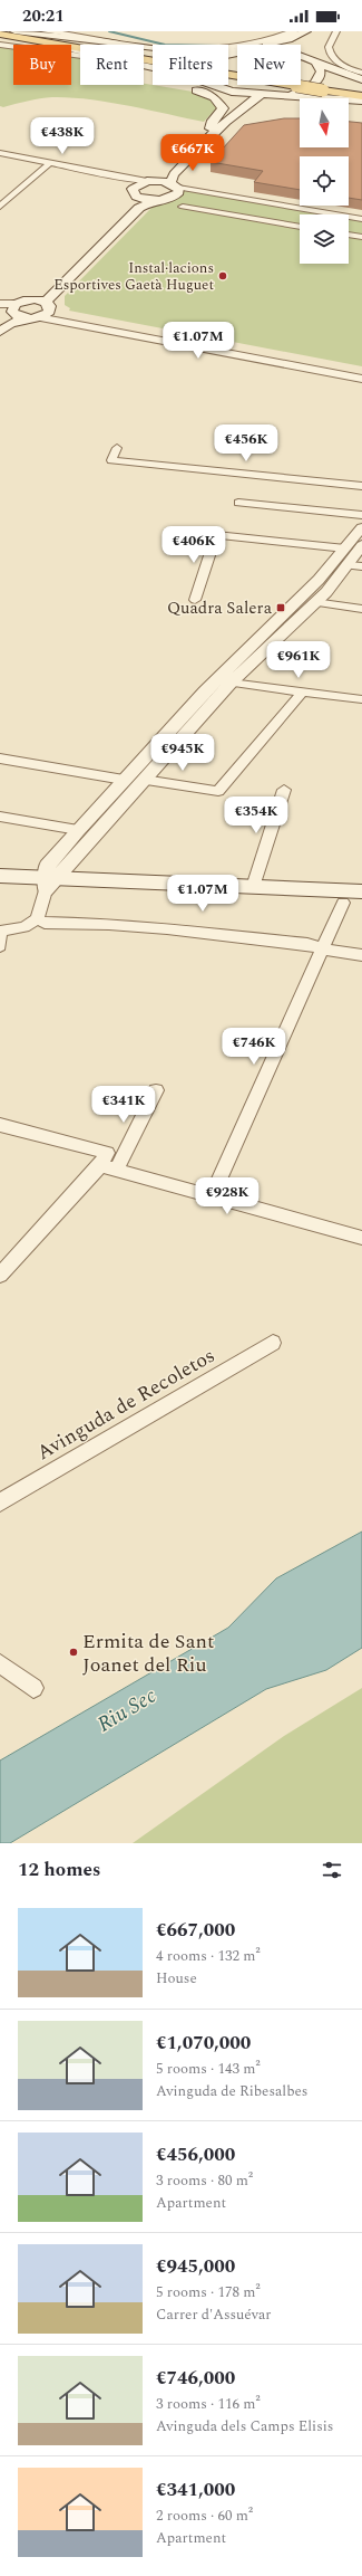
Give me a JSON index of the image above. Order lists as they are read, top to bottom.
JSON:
{
  "streets": {
    "street": ["Avinguda de Recoletos"]
  },
  "water": ["Riu Sec"],
  "places": {
    "other": ["Instal·lacions Esportives Gaetà Huguet", "Ermita de Sant Joanet del Riu"],
    "transit": ["Quadra Salera"]
  },
  "north": "bottom",
  "page": {
    "status": "20:21",
    "chip": [
      "Buy",
      "Rent",
      "Filters",
      "New"
    ],
    "price": [
      "€438K",
      "€667K",
      "€1.07M",
      "€456K",
      "€406K",
      "€961K",
      "€945K",
      "€354K",
      "€1.07M",
      "€746K",
      "€341K",
      "€928K"
    ],
    "heading": "12 homes",
    "list": [
      {
        "name": "€667,000",
        "note": "4 rooms · 132 m² · House"
      },
      {
        "name": "€1,070,000",
        "note": "5 rooms · 143 m² · Avinguda de Ribesalbes"
      },
      {
        "name": "€456,000",
        "note": "3 rooms · 80 m² · Apartment"
      },
      {
        "name": "€945,000",
        "note": "5 rooms · 178 m² · Carrer d'Assuévar"
      },
      {
        "name": "€746,000",
        "note": "3 rooms · 116 m² · Avinguda dels Camps Elisis"
      },
      {
        "name": "€341,000",
        "note": "2 rooms · 60 m² · Apartment"
      }
    ]
  }
}
